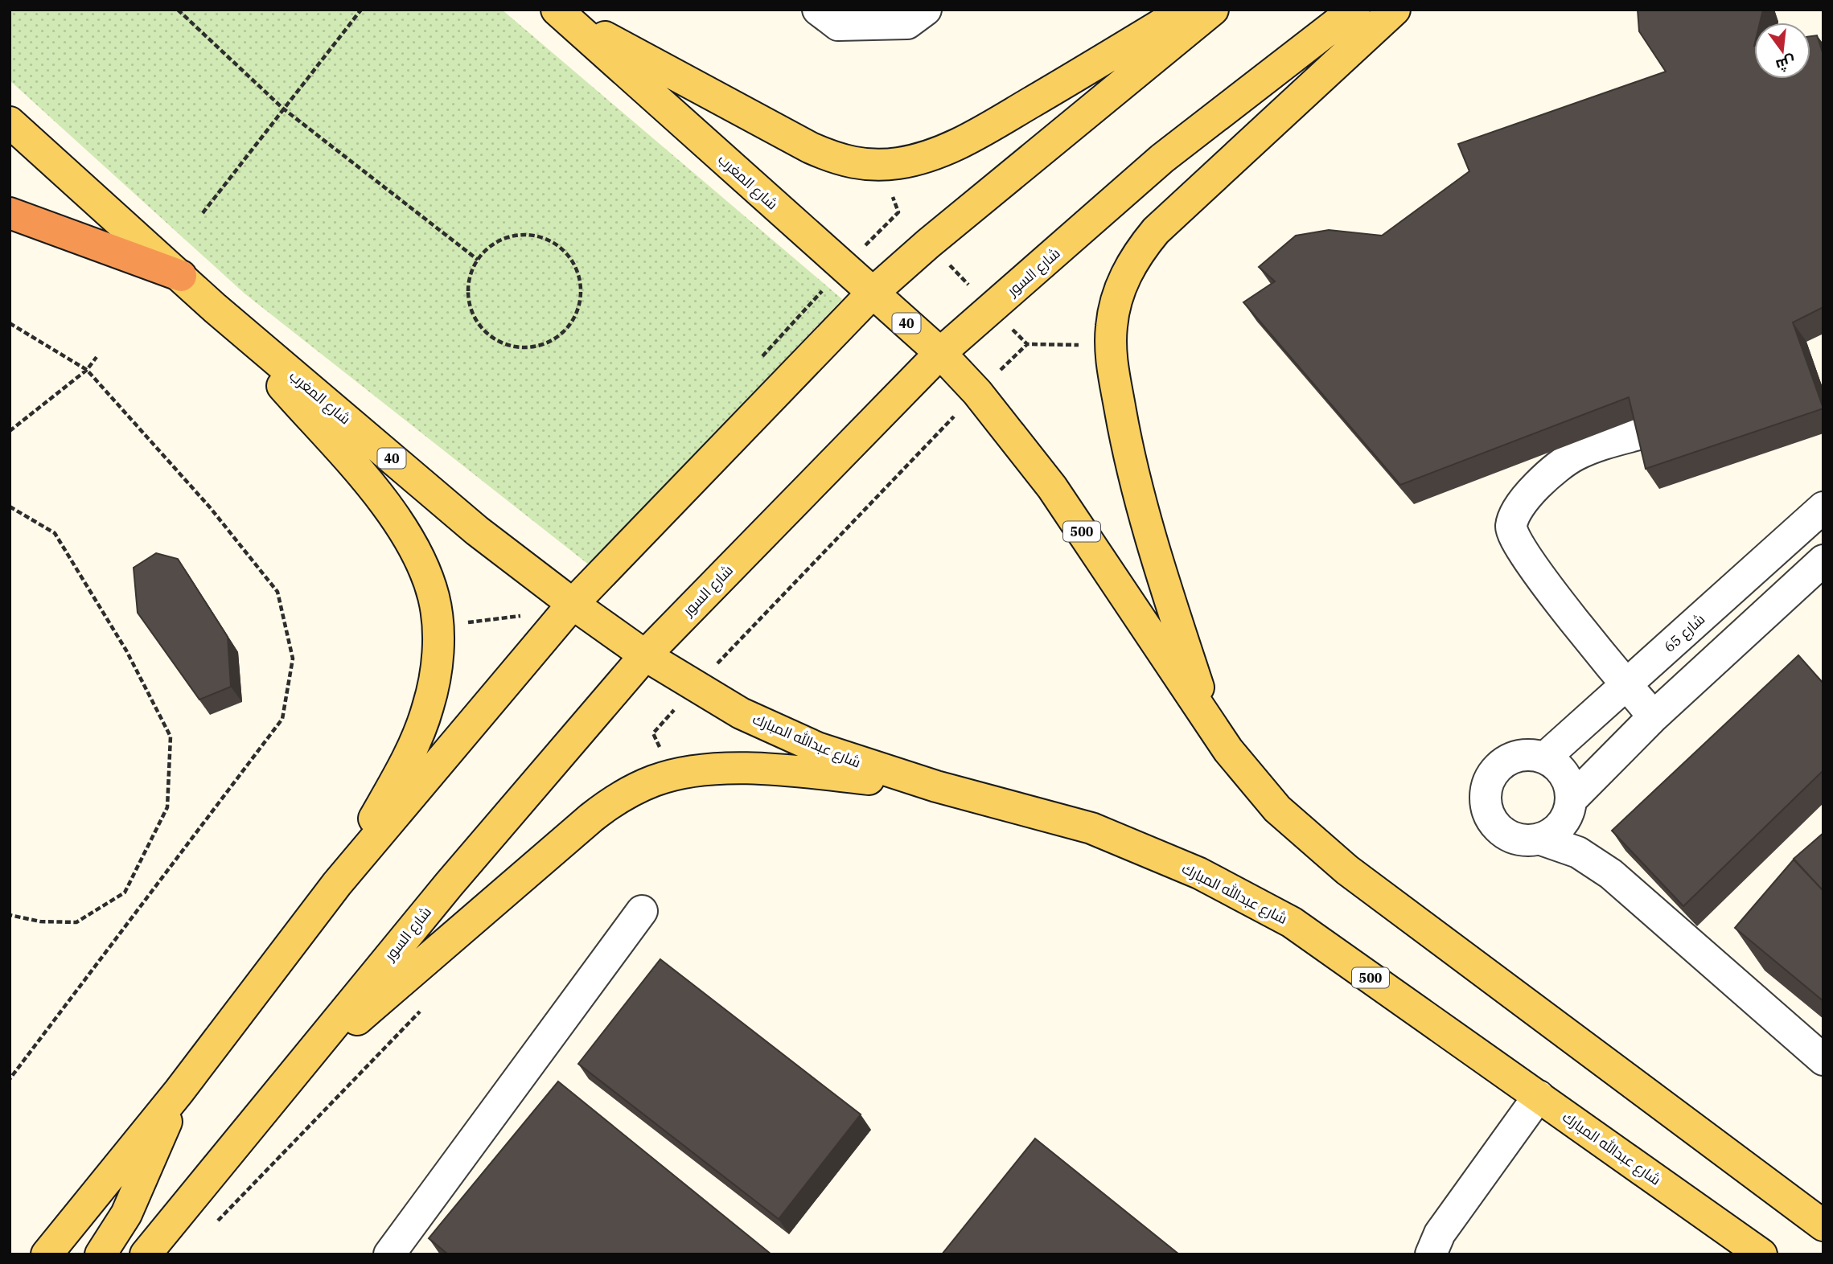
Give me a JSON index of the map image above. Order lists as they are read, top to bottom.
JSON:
{
  "streets": {
    "main road": [
      "شارع المغرب",
      "شارع السور",
      "40",
      "500",
      "شارع عبدالله المبارك"
    ],
    "street": ["شارع 65"]
  },
  "crossings": [
    ["شارع المغرب", "شارع السور"],
    ["شارع المغرب", "500"],
    ["شارع المغرب", "شارع عبدالله المبارك"],
    ["شارع السور", "500"],
    ["شارع السور", "شارع عبدالله المبارك"]
  ],
  "north": "bottom"
}
